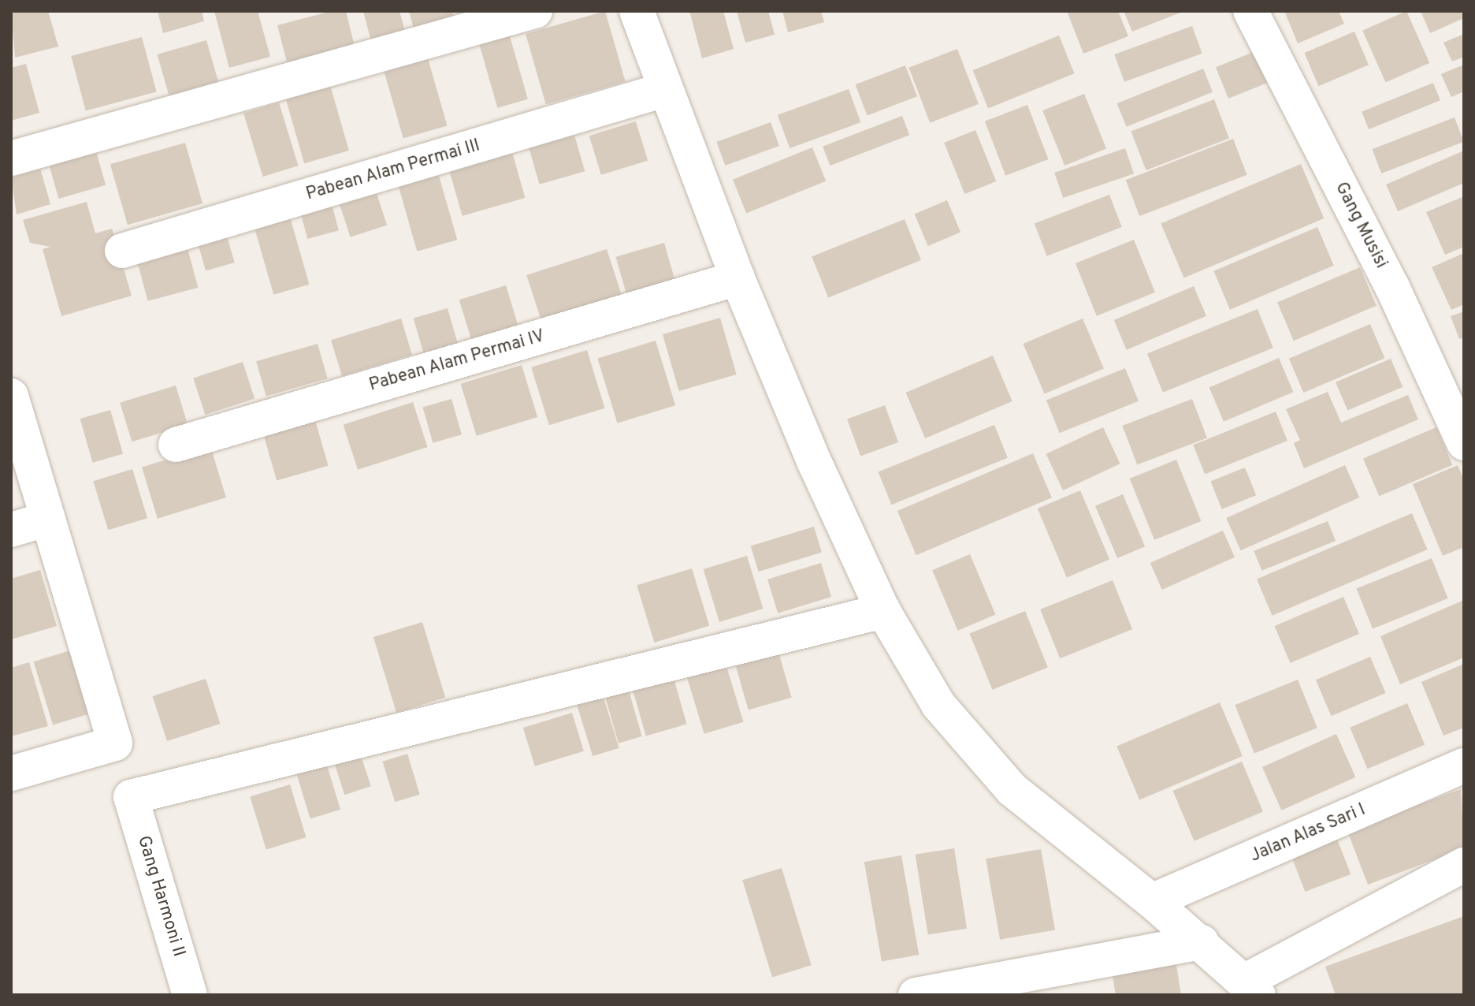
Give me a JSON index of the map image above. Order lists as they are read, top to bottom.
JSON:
{
  "streets": {
    "street": [
      "Pabean Alam Permai III",
      "Gang Musisi",
      "Pabean Alam Permai IV",
      "Jalan Alas Sari I",
      "Gang Harmoni II"
    ]
  }
}
